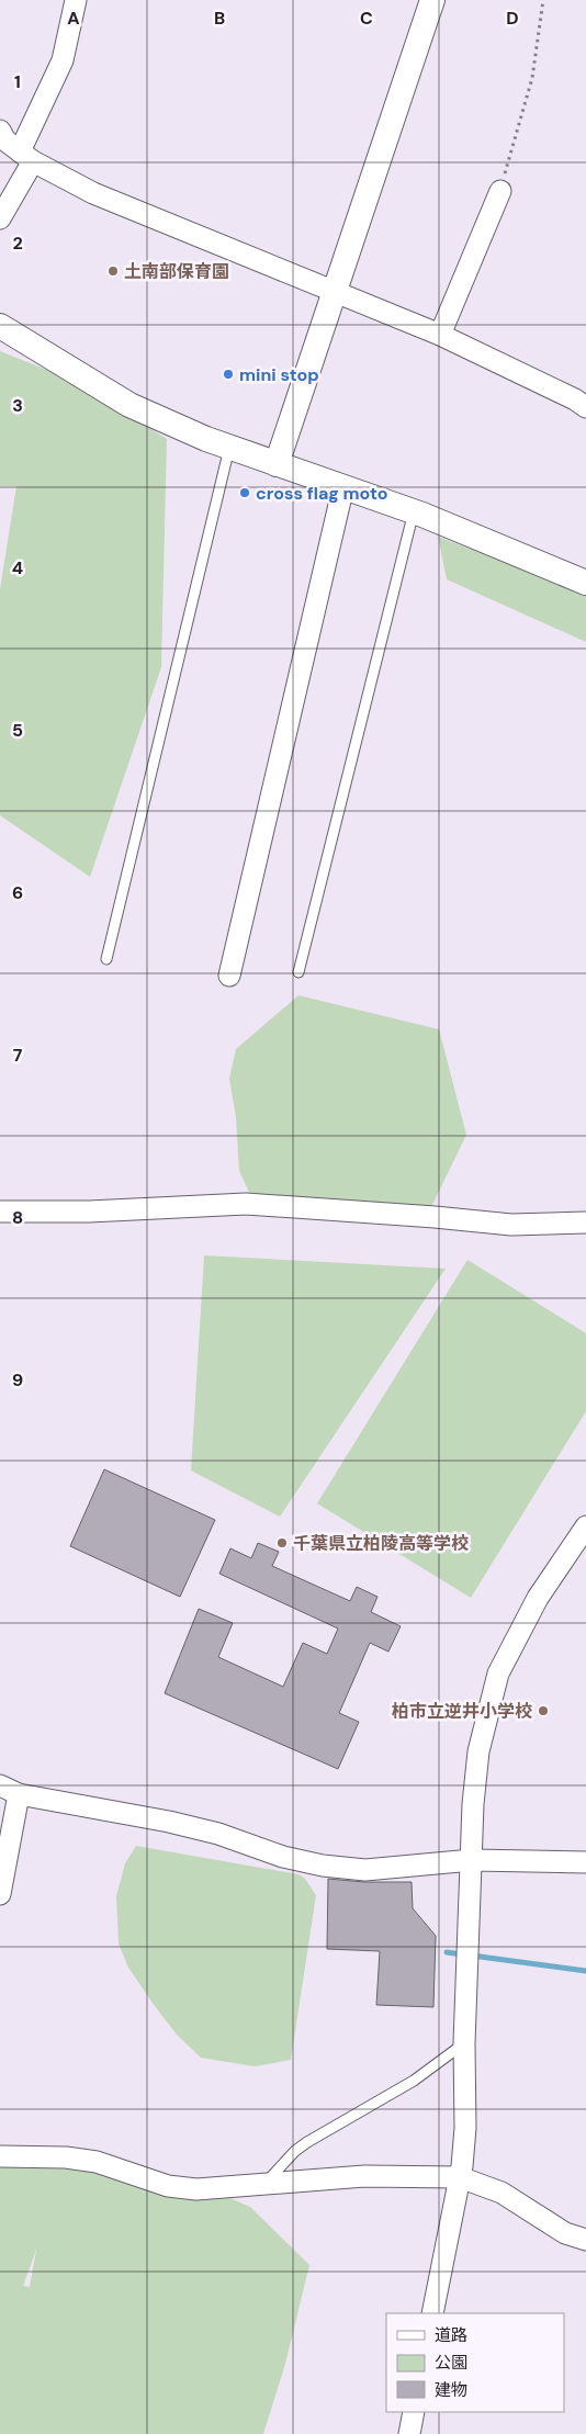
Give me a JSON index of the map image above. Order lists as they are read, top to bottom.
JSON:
{
  "places": [
    "土南部保育園",
    "mini stop",
    "cross flag moto",
    "千葉県立柏陵高等学校",
    "柏市立逆井小学校"
  ],
  "legend": ["道路", "公園", "建物"],
  "grid": {
    "columns": [
      "A",
      "B",
      "C",
      "D"
    ],
    "rows": [
      "1",
      "2",
      "3",
      "4",
      "5",
      "6",
      "7",
      "8",
      "9"
    ]
  }
}
